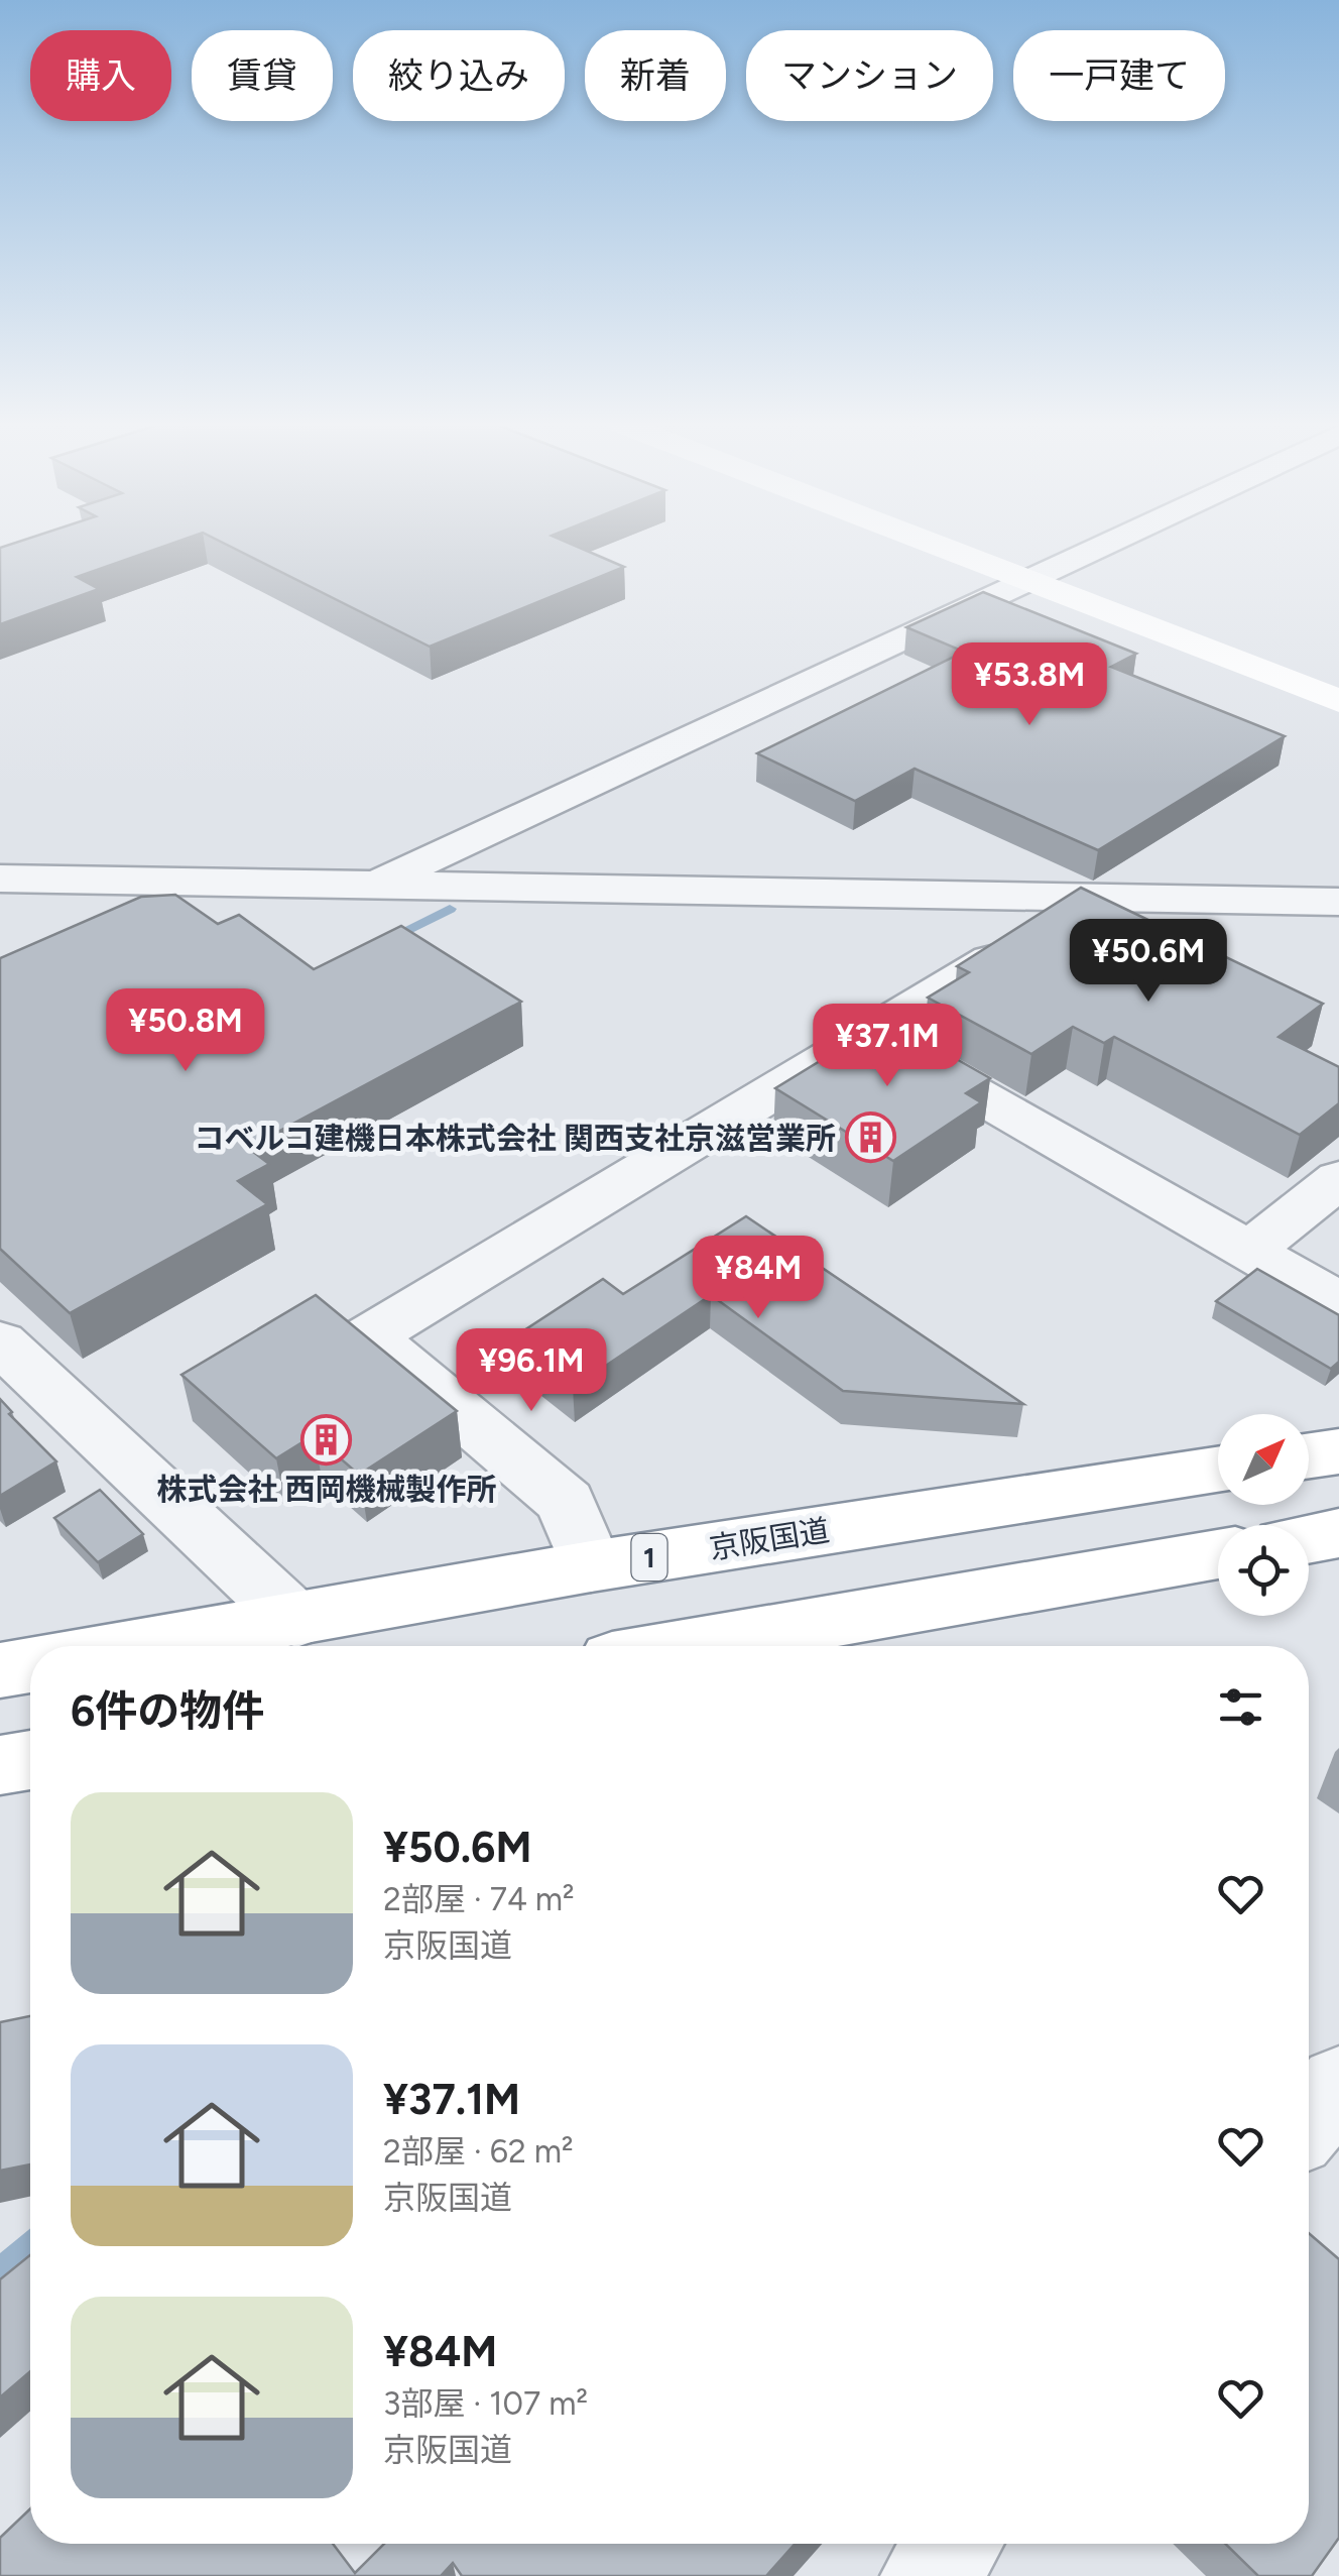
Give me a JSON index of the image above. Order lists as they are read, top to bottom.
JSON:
{
  "streets": {
    "main road": ["京阪国道", "1"]
  },
  "places": {
    "building": ["コベルコ建機日本株式会社 関西支社京滋営業所", "株式会社 西岡機械製作所"]
  },
  "north": "top right",
  "page": {
    "chip": [
      "購入",
      "賃貸",
      "絞り込み",
      "新着",
      "マンション",
      "一戸建て"
    ],
    "price": [
      "¥53.8M",
      "¥50.6M",
      "¥50.8M",
      "¥37.1M",
      "¥84M",
      "¥96.1M"
    ],
    "heading": "6件の物件",
    "list": [
      {
        "name": "¥50.6M",
        "note": "2部屋 · 74 m² · 京阪国道"
      },
      {
        "name": "¥37.1M",
        "note": "2部屋 · 62 m² · 京阪国道"
      },
      {
        "name": "¥84M",
        "note": "3部屋 · 107 m² · 京阪国道"
      }
    ]
  }
}
